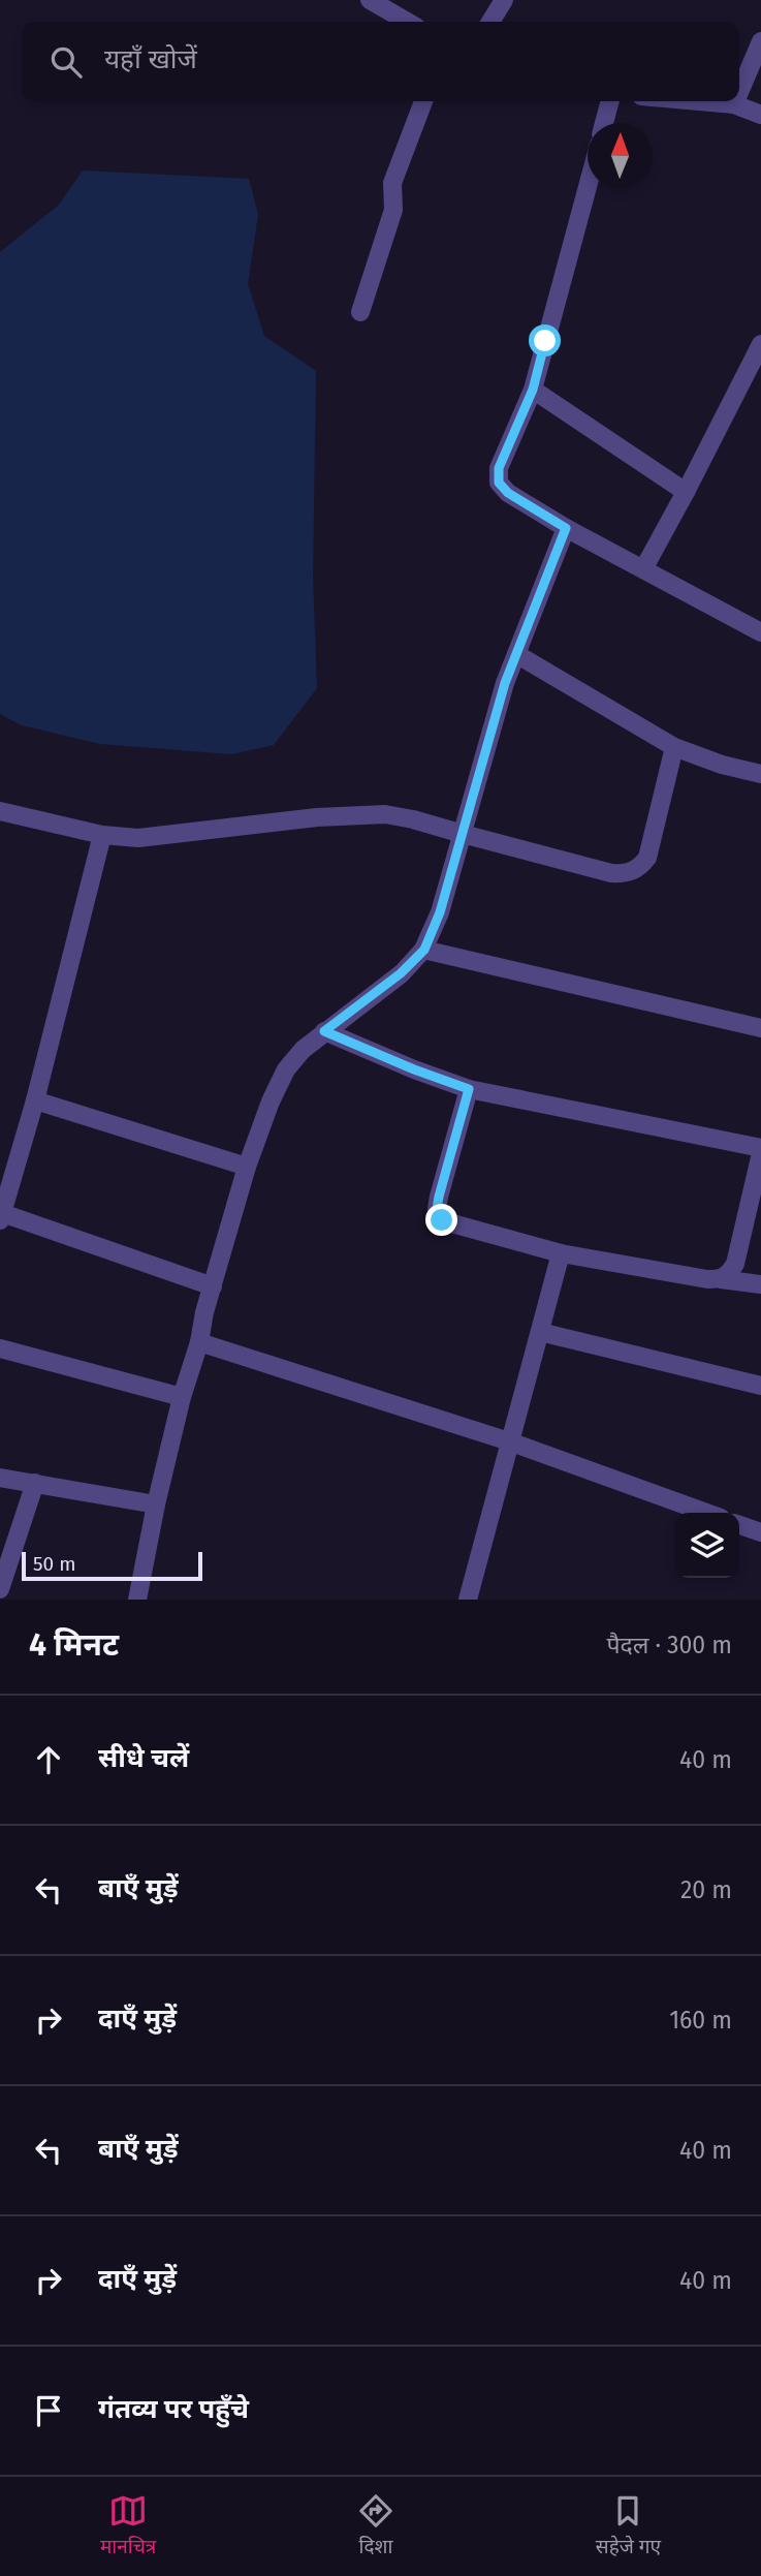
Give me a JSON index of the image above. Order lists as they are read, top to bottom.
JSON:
{
  "scale_bar": "50 m",
  "north": "top",
  "page": {
    "search": "यहाँ खोजें",
    "scale": "50 m",
    "heading": ["4 मिनट", "पैदल · 300 m"],
    "list": [
      ["सीधे चलें", "40 m"],
      ["बाएँ मुड़ें", "20 m"],
      ["दाएँ मुड़ें", "160 m"],
      ["बाएँ मुड़ें", "40 m"],
      ["दाएँ मुड़ें", "40 m"],
      "गंतव्य पर पहुँचे"
    ],
    "nav": ["मानचित्र", "दिशा", "सहेजे गए"]
  }
}
